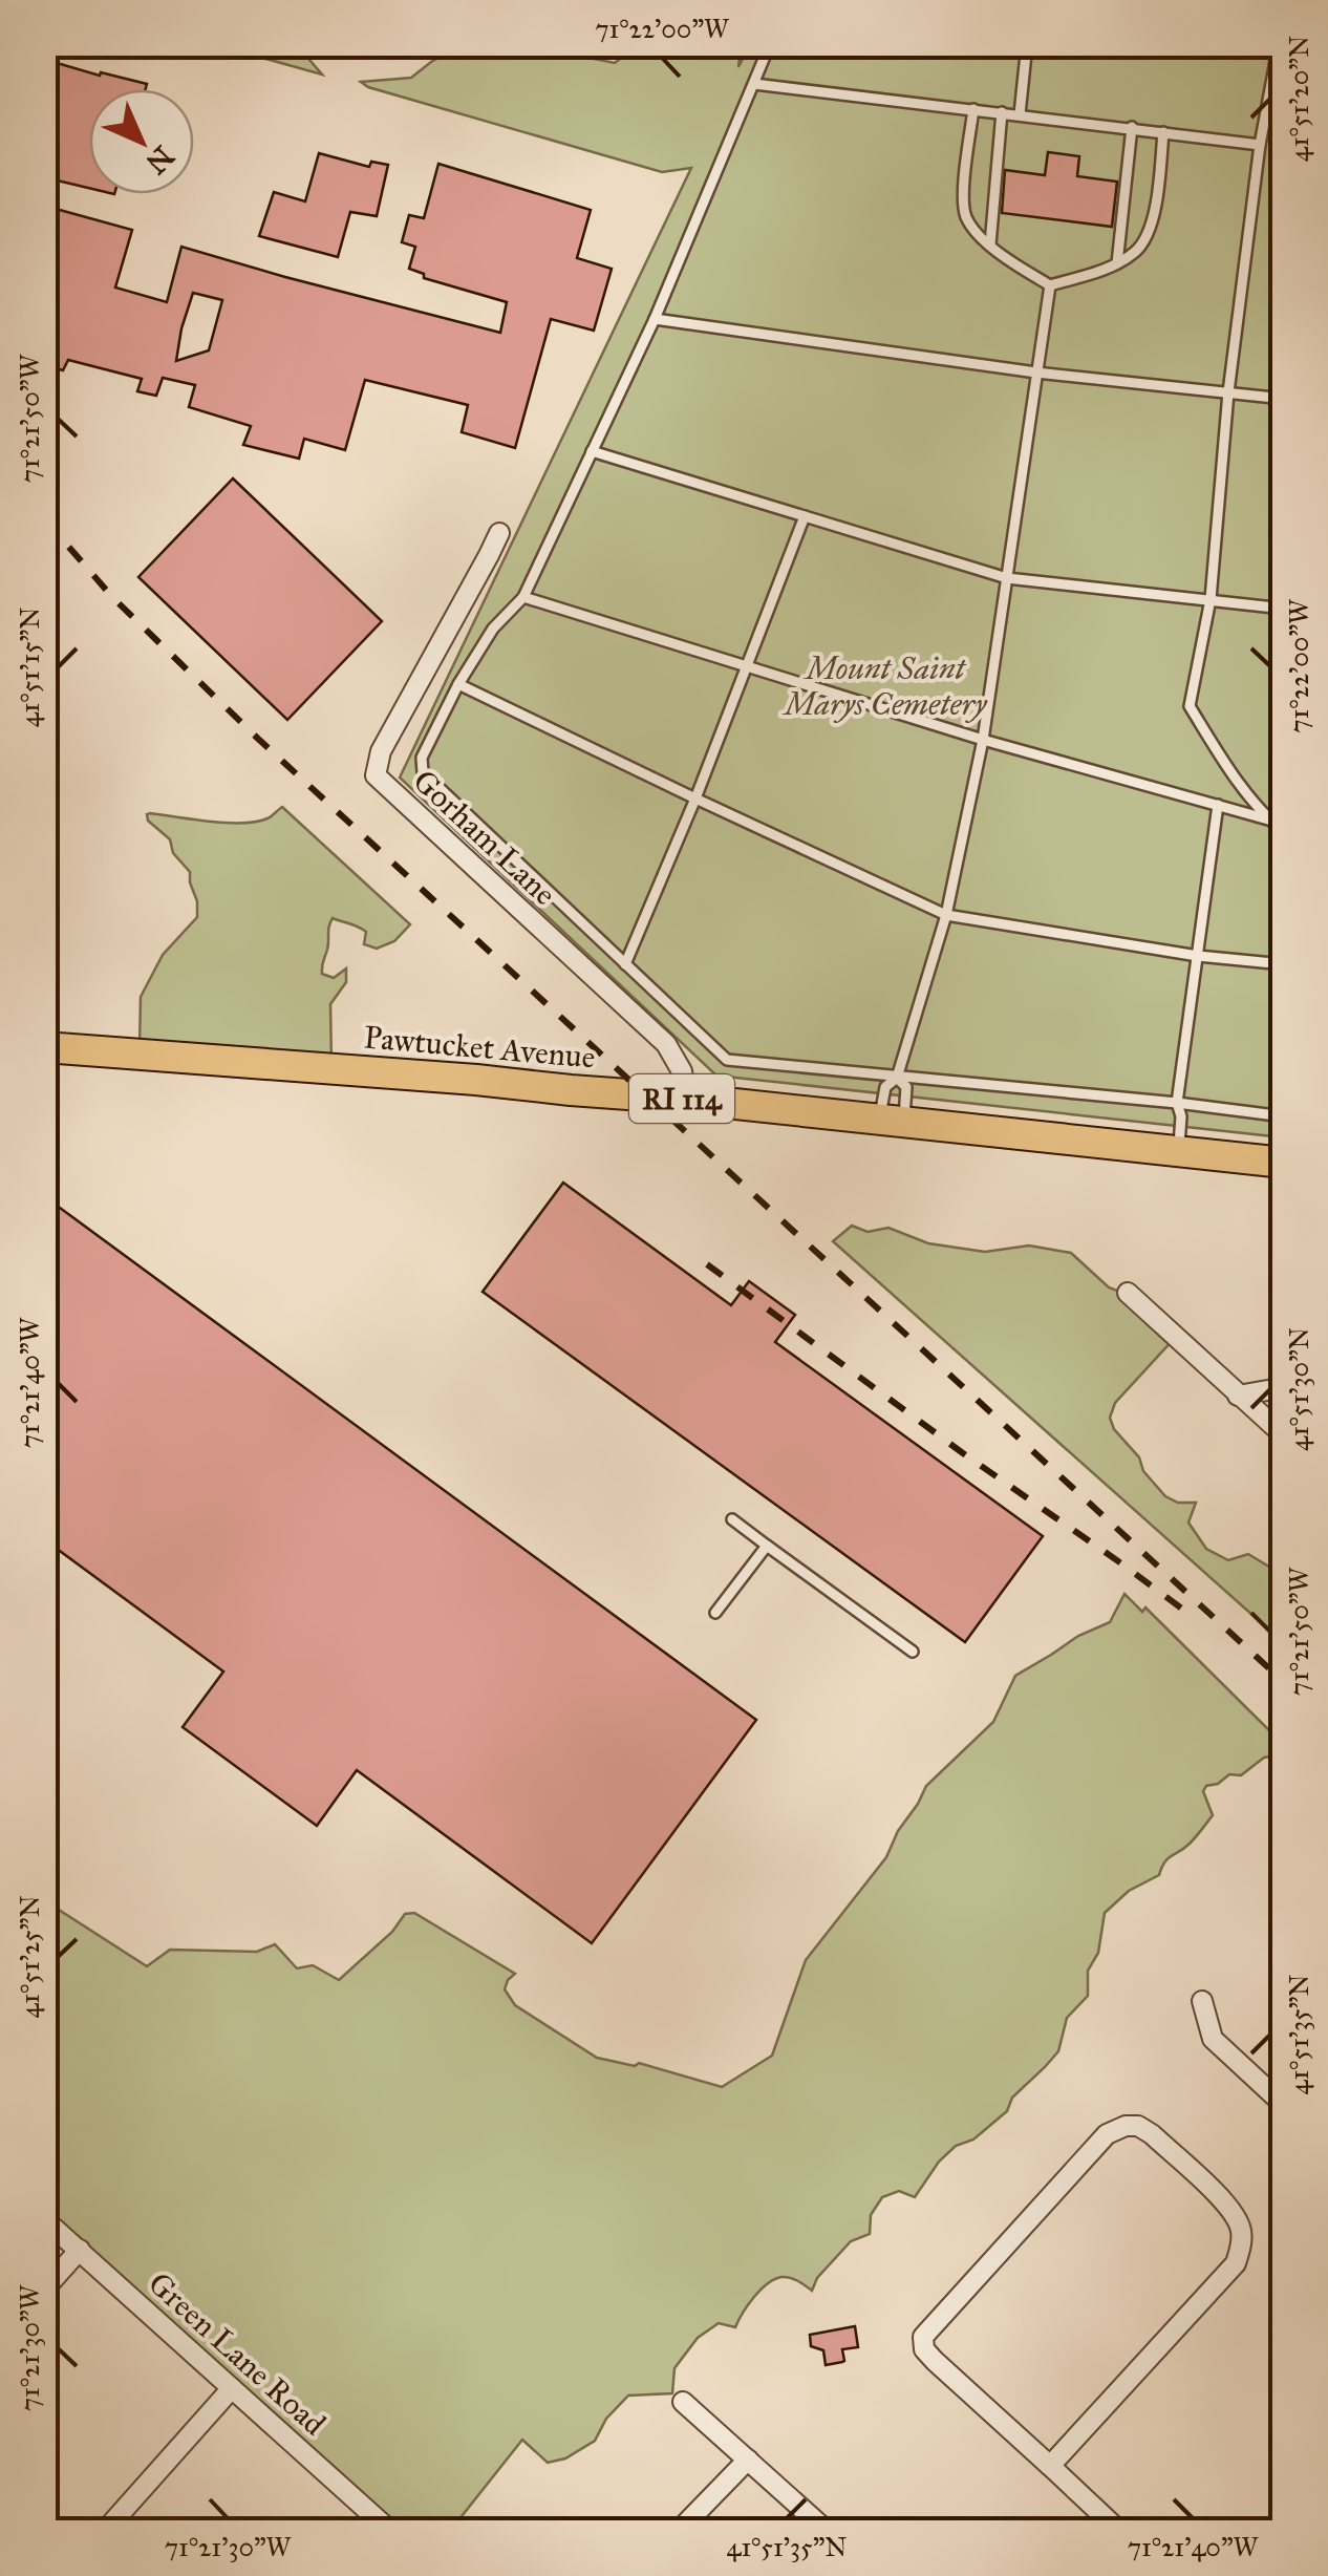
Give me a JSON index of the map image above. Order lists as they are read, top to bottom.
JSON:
{
  "streets": {
    "main road": ["Pawtucket Avenue", "RI 114"],
    "street": ["Gorham Lane", "Green Lane Road"]
  },
  "crossings": [
    ["Gorham Lane", "Pawtucket Avenue"]
  ],
  "parks": ["Mount Saint Marys Cemetery"],
  "north": "bottom right",
  "coordinates": [
    "71°22'00\"W",
    "41°51'20\"N",
    "71°21'50\"W",
    "41°51'15\"N",
    "71°21'40\"W",
    "41°51'30\"N",
    "41°51'25\"N",
    "41°51'35\"N",
    "71°21'30\"W"
  ]
}
